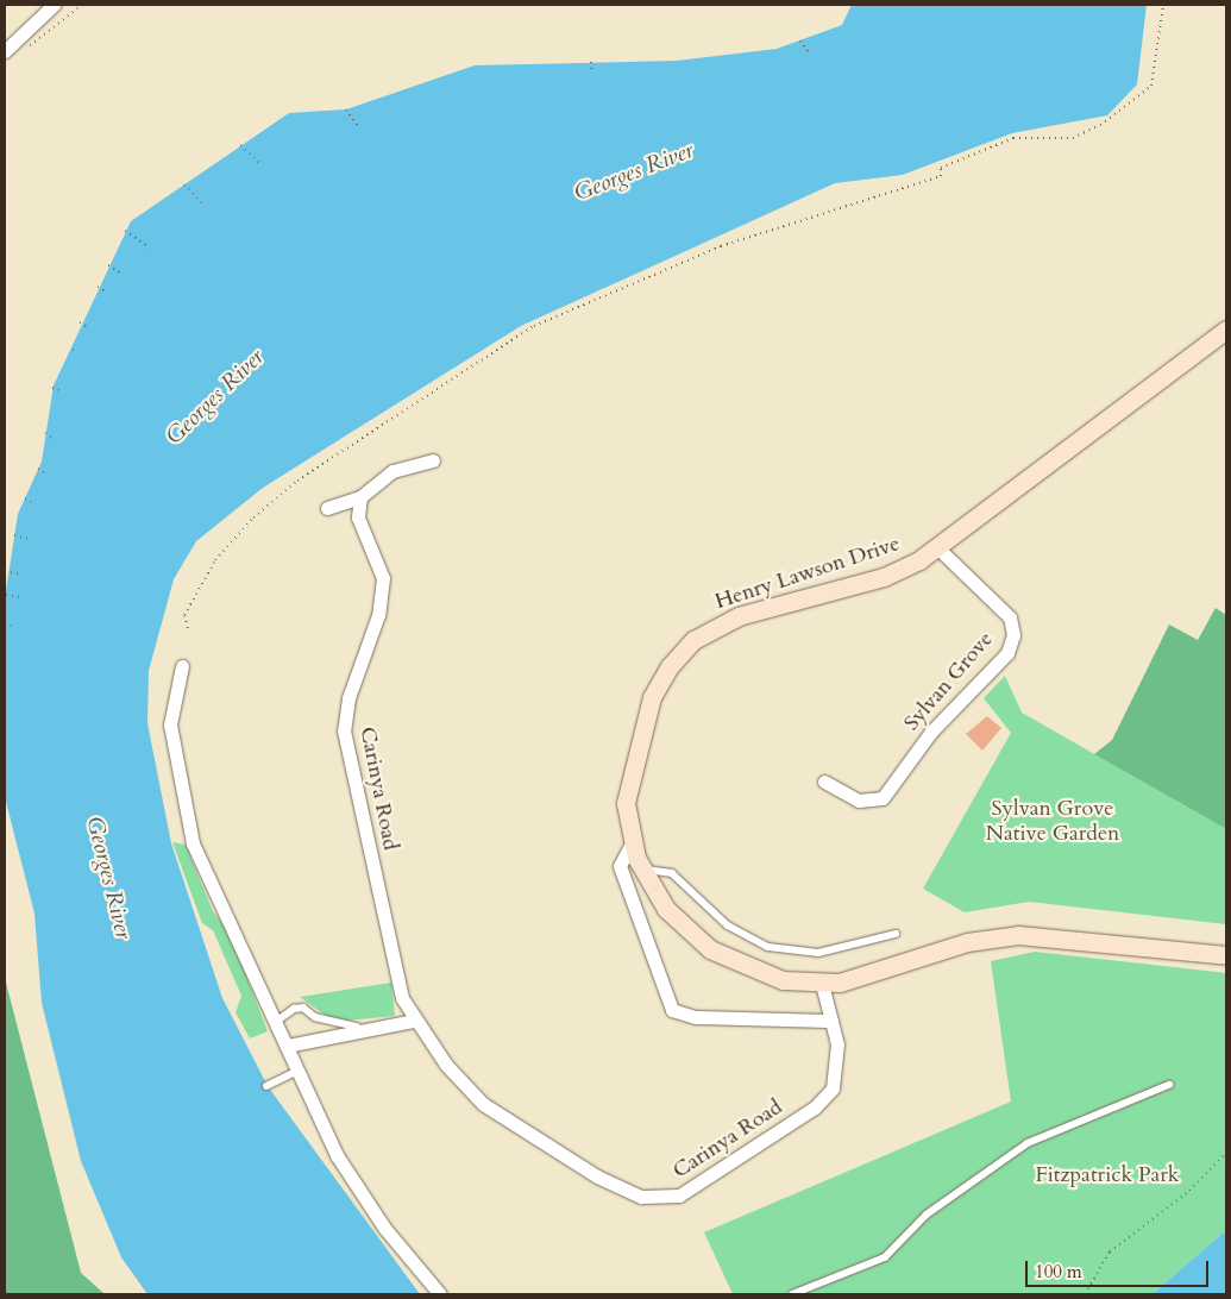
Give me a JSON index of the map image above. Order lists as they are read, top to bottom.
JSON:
{
  "streets": {
    "main road": ["Henry Lawson Drive"],
    "street": ["Sylvan Grove", "Carinya Road"]
  },
  "crossings": [
    ["Henry Lawson Drive", "Sylvan Grove"],
    ["Henry Lawson Drive", "Carinya Road"]
  ],
  "water": ["Georges River"],
  "parks": ["Sylvan Grove Native Garden", "Fitzpatrick Park"],
  "scale_bar": "100 m"
}
